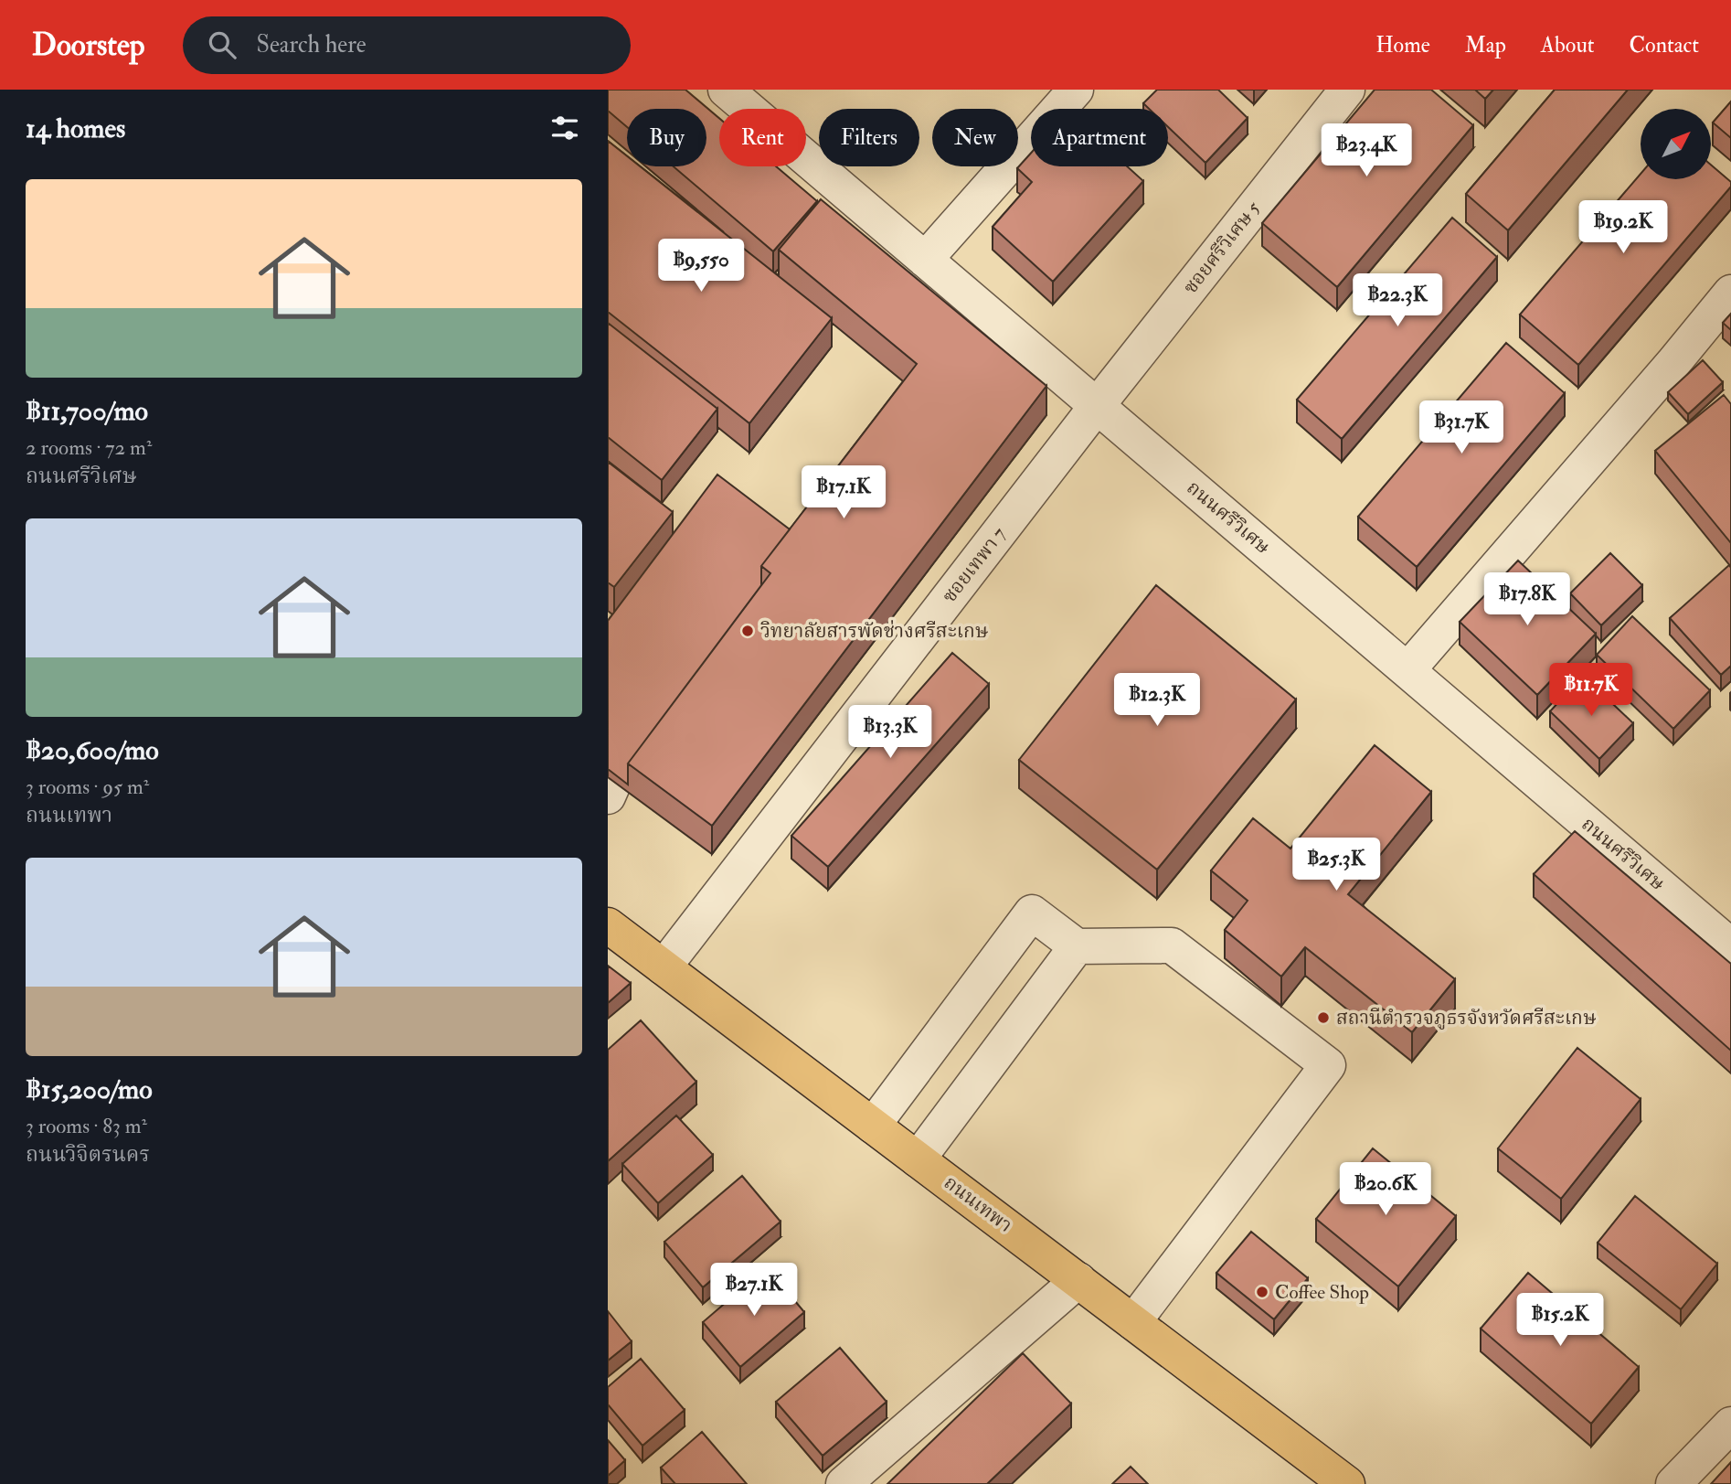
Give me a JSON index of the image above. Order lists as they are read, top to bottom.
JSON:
{
  "streets": {
    "main road": ["ถนนเทพา"],
    "street": ["ซอยศรีวิเศษ 5", "ถนนศรีวิเศษ", "ซอยเทพา 7"]
  },
  "crossings": [
    ["ซอยศรีวิเศษ 5", "ถนนศรีวิเศษ"],
    ["ซอยศรีวิเศษ 5", "ซอยเทพา 7"],
    ["ถนนศรีวิเศษ", "ซอยเทพา 7"],
    ["ซอยเทพา 7", "ถนนเทพา"]
  ],
  "places": ["วิทยาลัยสารพัดช่างศรีสะเกษ", "สถานีตำรวจภูธรจังหวัดศรีสะเกษ", "Coffee Shop"],
  "north": "top right",
  "page": {
    "header": "Doorstep",
    "search": "Search here",
    "nav": [
      "Home",
      "Map",
      "About",
      "Contact"
    ],
    "heading": "14 homes",
    "chip": [
      "Buy",
      "Rent",
      "Filters",
      "New",
      "Apartment"
    ],
    "price": [
      "฿23.4K",
      "฿19.2K",
      "฿9,550",
      "฿22.3K",
      "฿31.7K",
      "฿17.1K",
      "฿17.8K",
      "฿11.7K",
      "฿12.3K",
      "฿13.3K",
      "฿25.3K",
      "฿20.6K",
      "฿27.1K",
      "฿15.2K"
    ],
    "list": [
      {
        "name": "฿11,700/mo",
        "note": "2 rooms · 72 m² · ถนนศรีวิเศษ"
      },
      {
        "name": "฿20,600/mo",
        "note": "3 rooms · 95 m² · ถนนเทพา"
      },
      {
        "name": "฿15,200/mo",
        "note": "3 rooms · 83 m² · ถนนวิจิตรนคร"
      }
    ]
  }
}
